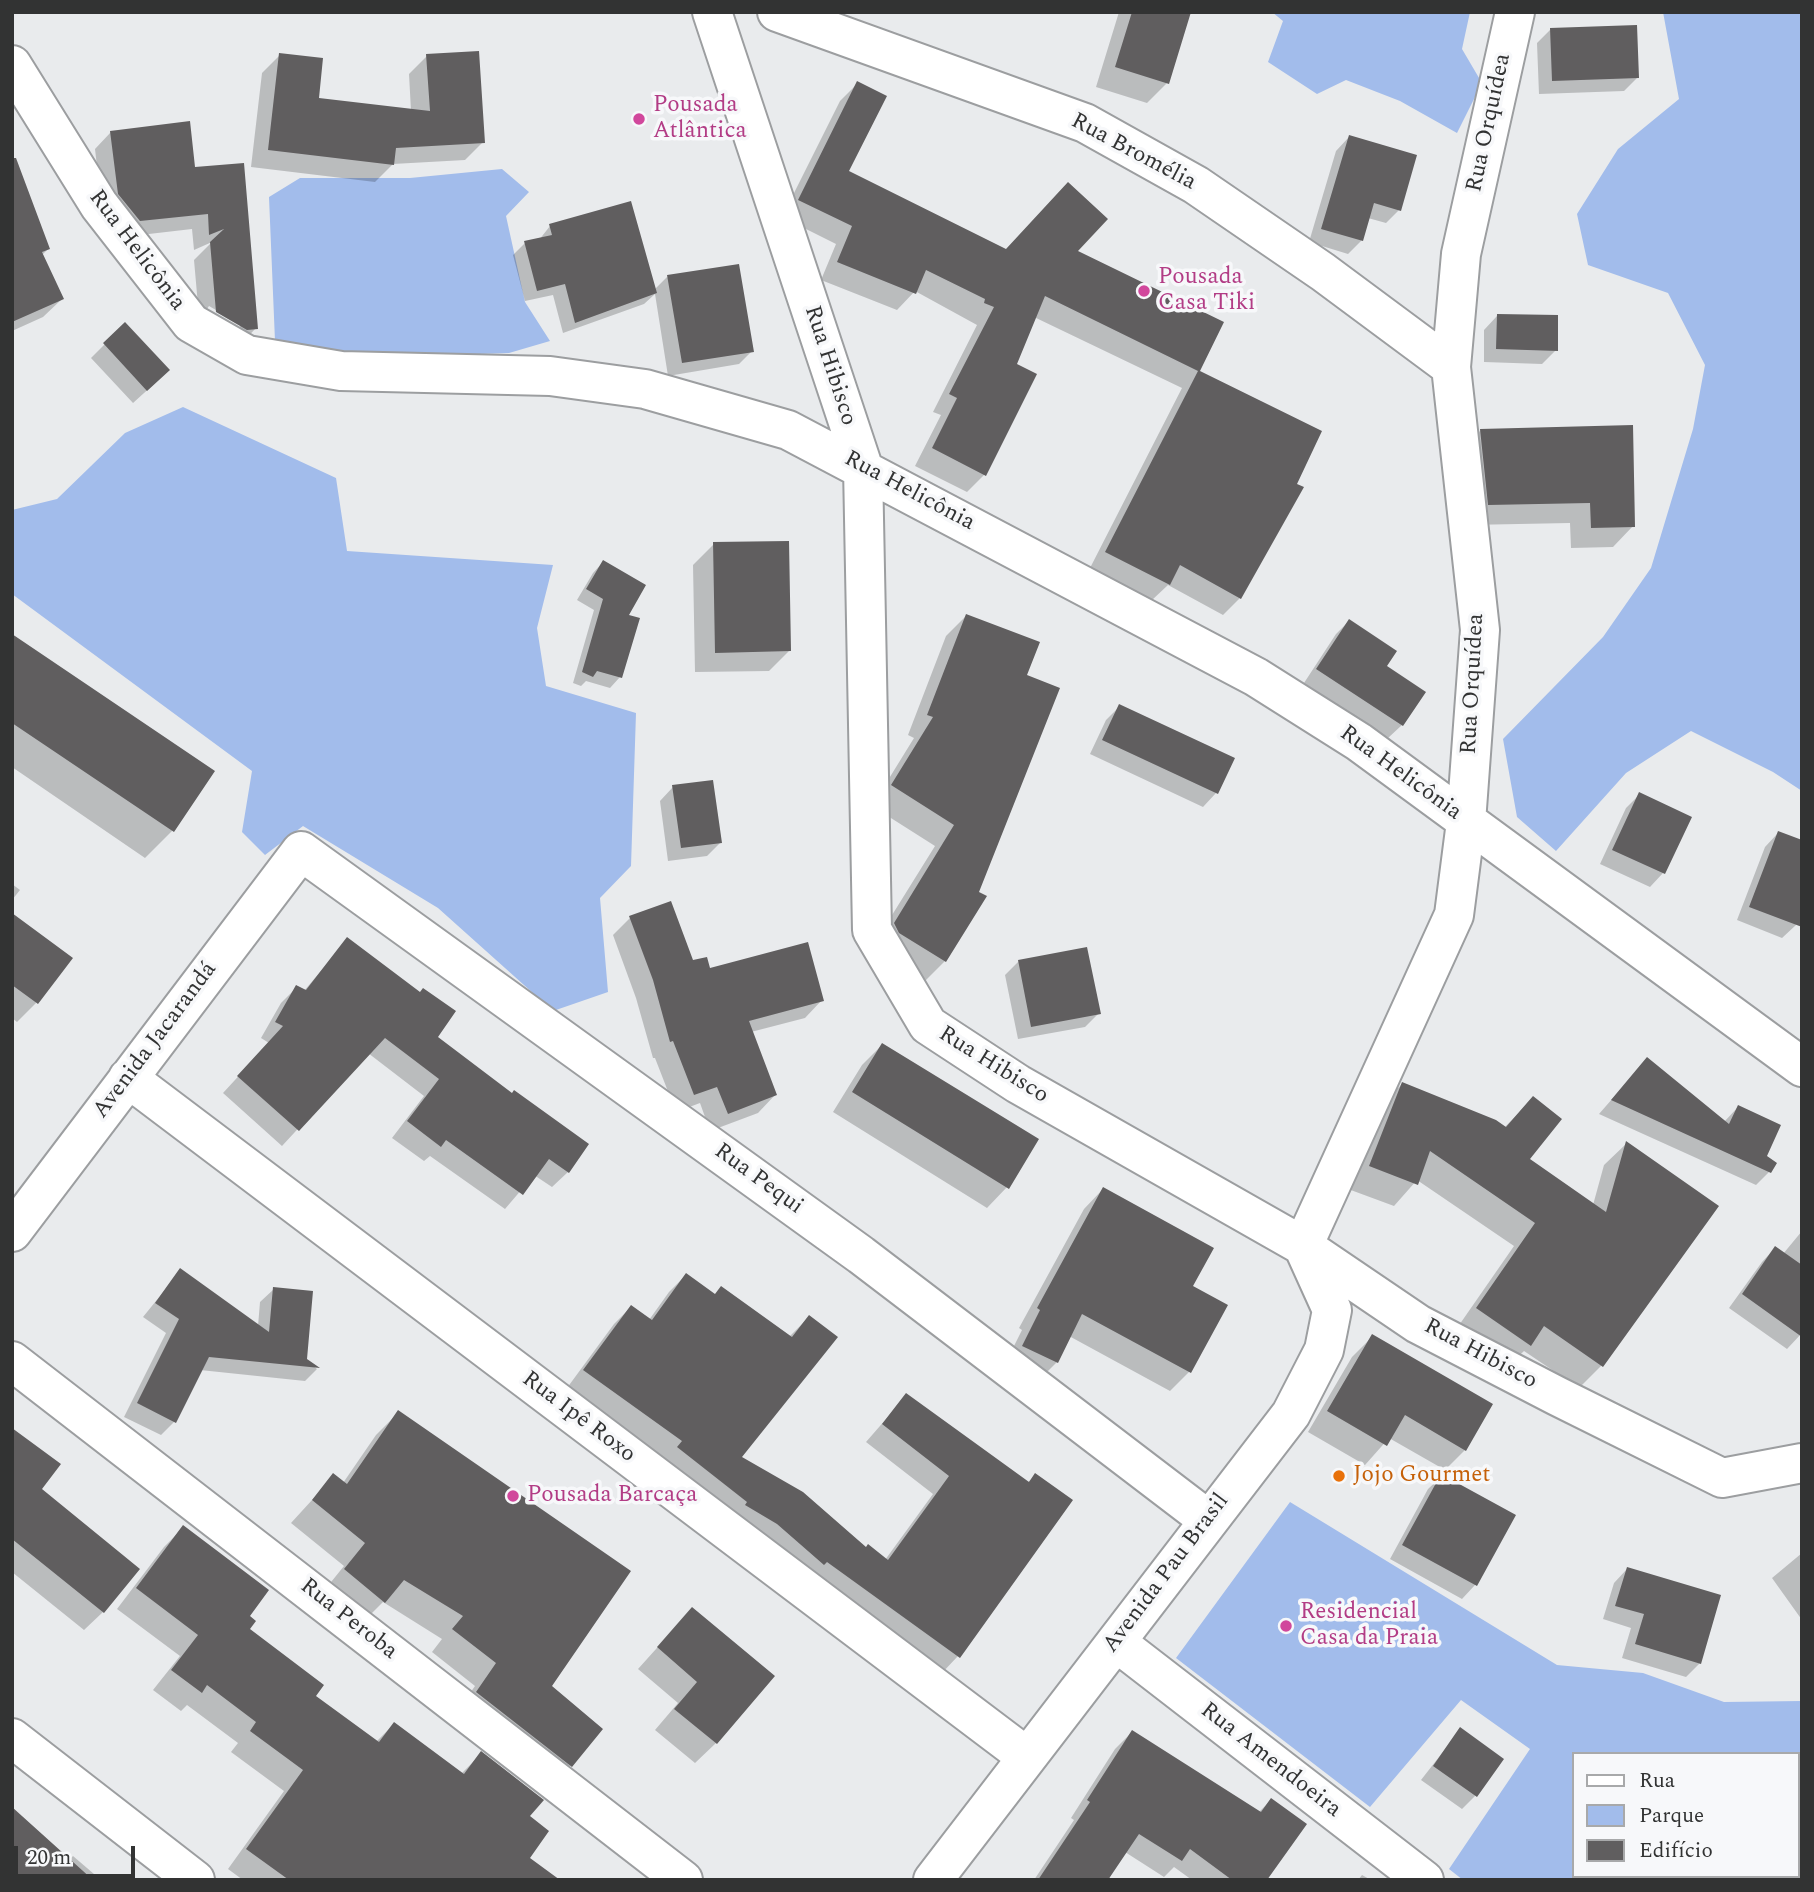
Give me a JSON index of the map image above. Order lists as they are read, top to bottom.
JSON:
{
  "streets": {
    "street": [
      "Rua Orquídea",
      "Rua Bromélia",
      "Rua Helicônia",
      "Rua Hibisco",
      "Avenida Jacarandá",
      "Rua Pequi",
      "Rua Ipê Roxo",
      "Avenida Pau Brasil",
      "Rua Peroba",
      "Rua Amendoeira"
    ]
  },
  "crossings": [
    ["Rua Orquídea", "Rua Bromélia"],
    ["Rua Orquídea", "Rua Helicônia"],
    ["Rua Orquídea", "Rua Hibisco"],
    ["Rua Orquídea", "Avenida Pau Brasil"],
    ["Rua Helicônia", "Rua Hibisco"],
    ["Rua Hibisco", "Avenida Pau Brasil"],
    ["Avenida Jacarandá", "Rua Pequi"],
    ["Avenida Jacarandá", "Rua Ipê Roxo"],
    ["Rua Pequi", "Avenida Pau Brasil"],
    ["Rua Ipê Roxo", "Avenida Pau Brasil"],
    ["Avenida Pau Brasil", "Rua Amendoeira"]
  ],
  "places": [
    "Pousada Atlântica",
    "Pousada Casa Tiki",
    "Jojo Gourmet",
    "Pousada Barcaça",
    "Residencial Casa da Praia"
  ],
  "legend": ["Rua", "Parque", "Edifício"],
  "scale_bar": "20 m"
}
